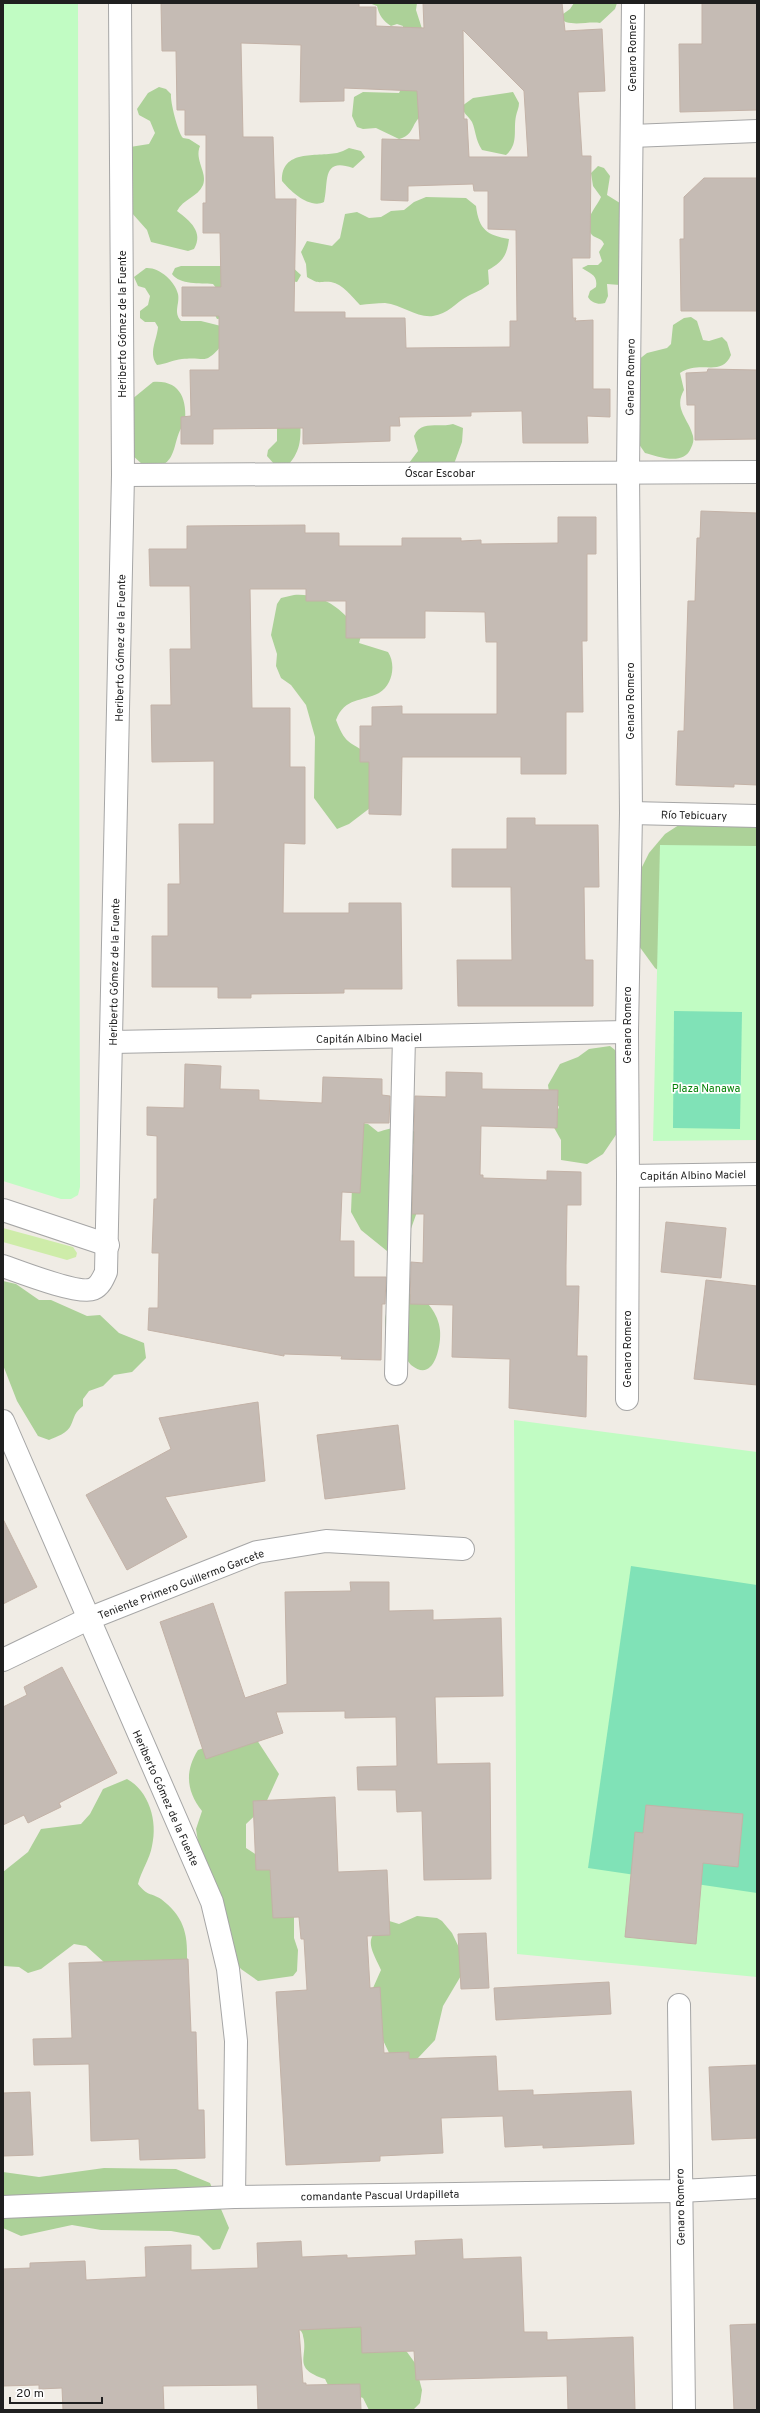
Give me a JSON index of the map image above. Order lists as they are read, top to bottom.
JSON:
{
  "streets": {
    "street": [
      "Genaro Romero",
      "Heriberto Gómez de la Fuente",
      "Óscar Escobar",
      "Río Tebicuary",
      "Capitán Albino Maciel",
      "Teniente Primero Guillermo Garcete",
      "comandante Pascual Urdapilleta"
    ]
  },
  "crossings": [
    ["Genaro Romero", "Óscar Escobar"],
    ["Genaro Romero", "Río Tebicuary"],
    ["Genaro Romero", "Capitán Albino Maciel"],
    ["Genaro Romero", "comandante Pascual Urdapilleta"],
    ["Heriberto Gómez de la Fuente", "Óscar Escobar"],
    ["Heriberto Gómez de la Fuente", "Capitán Albino Maciel"],
    ["Heriberto Gómez de la Fuente", "Teniente Primero Guillermo Garcete"],
    ["Heriberto Gómez de la Fuente", "comandante Pascual Urdapilleta"]
  ],
  "parks": ["Plaza Nanawa"],
  "scale_bar": "20 m"
}
